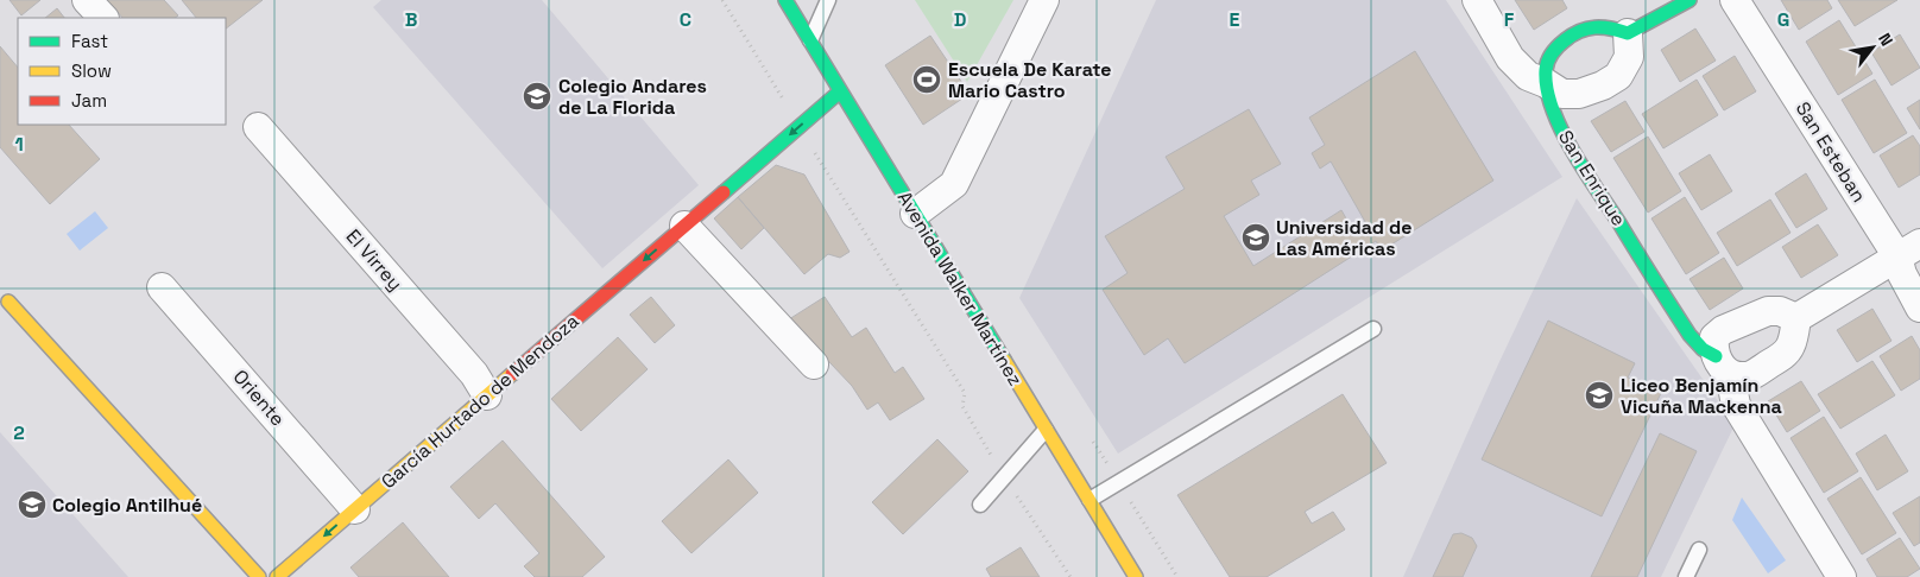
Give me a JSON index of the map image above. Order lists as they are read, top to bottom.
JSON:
{
  "streets": {
    "street": [
      "San Esteban",
      "San Enrique",
      "El Virrey",
      "Avenida Walker Martínez",
      "Oriente",
      "García Hurtado de Mendoza"
    ]
  },
  "crossings": [
    ["El Virrey", "García Hurtado de Mendoza"],
    ["Avenida Walker Martínez", "García Hurtado de Mendoza"],
    ["Oriente", "García Hurtado de Mendoza"]
  ],
  "one_way": ["García Hurtado de Mendoza"],
  "places": {
    "sports": ["Escuela De Karate Mario Castro"],
    "school or university": [
      "Colegio Andares de La Florida",
      "Universidad de Las Américas",
      "Liceo Benjamín Vicuña Mackenna",
      "Colegio Antilhué"
    ]
  },
  "legend": ["Fast", "Slow", "Jam"],
  "north": "top right",
  "grid": {
    "columns": [
      "B",
      "C",
      "D",
      "E",
      "F",
      "G"
    ],
    "rows": ["1", "2"]
  }
}
